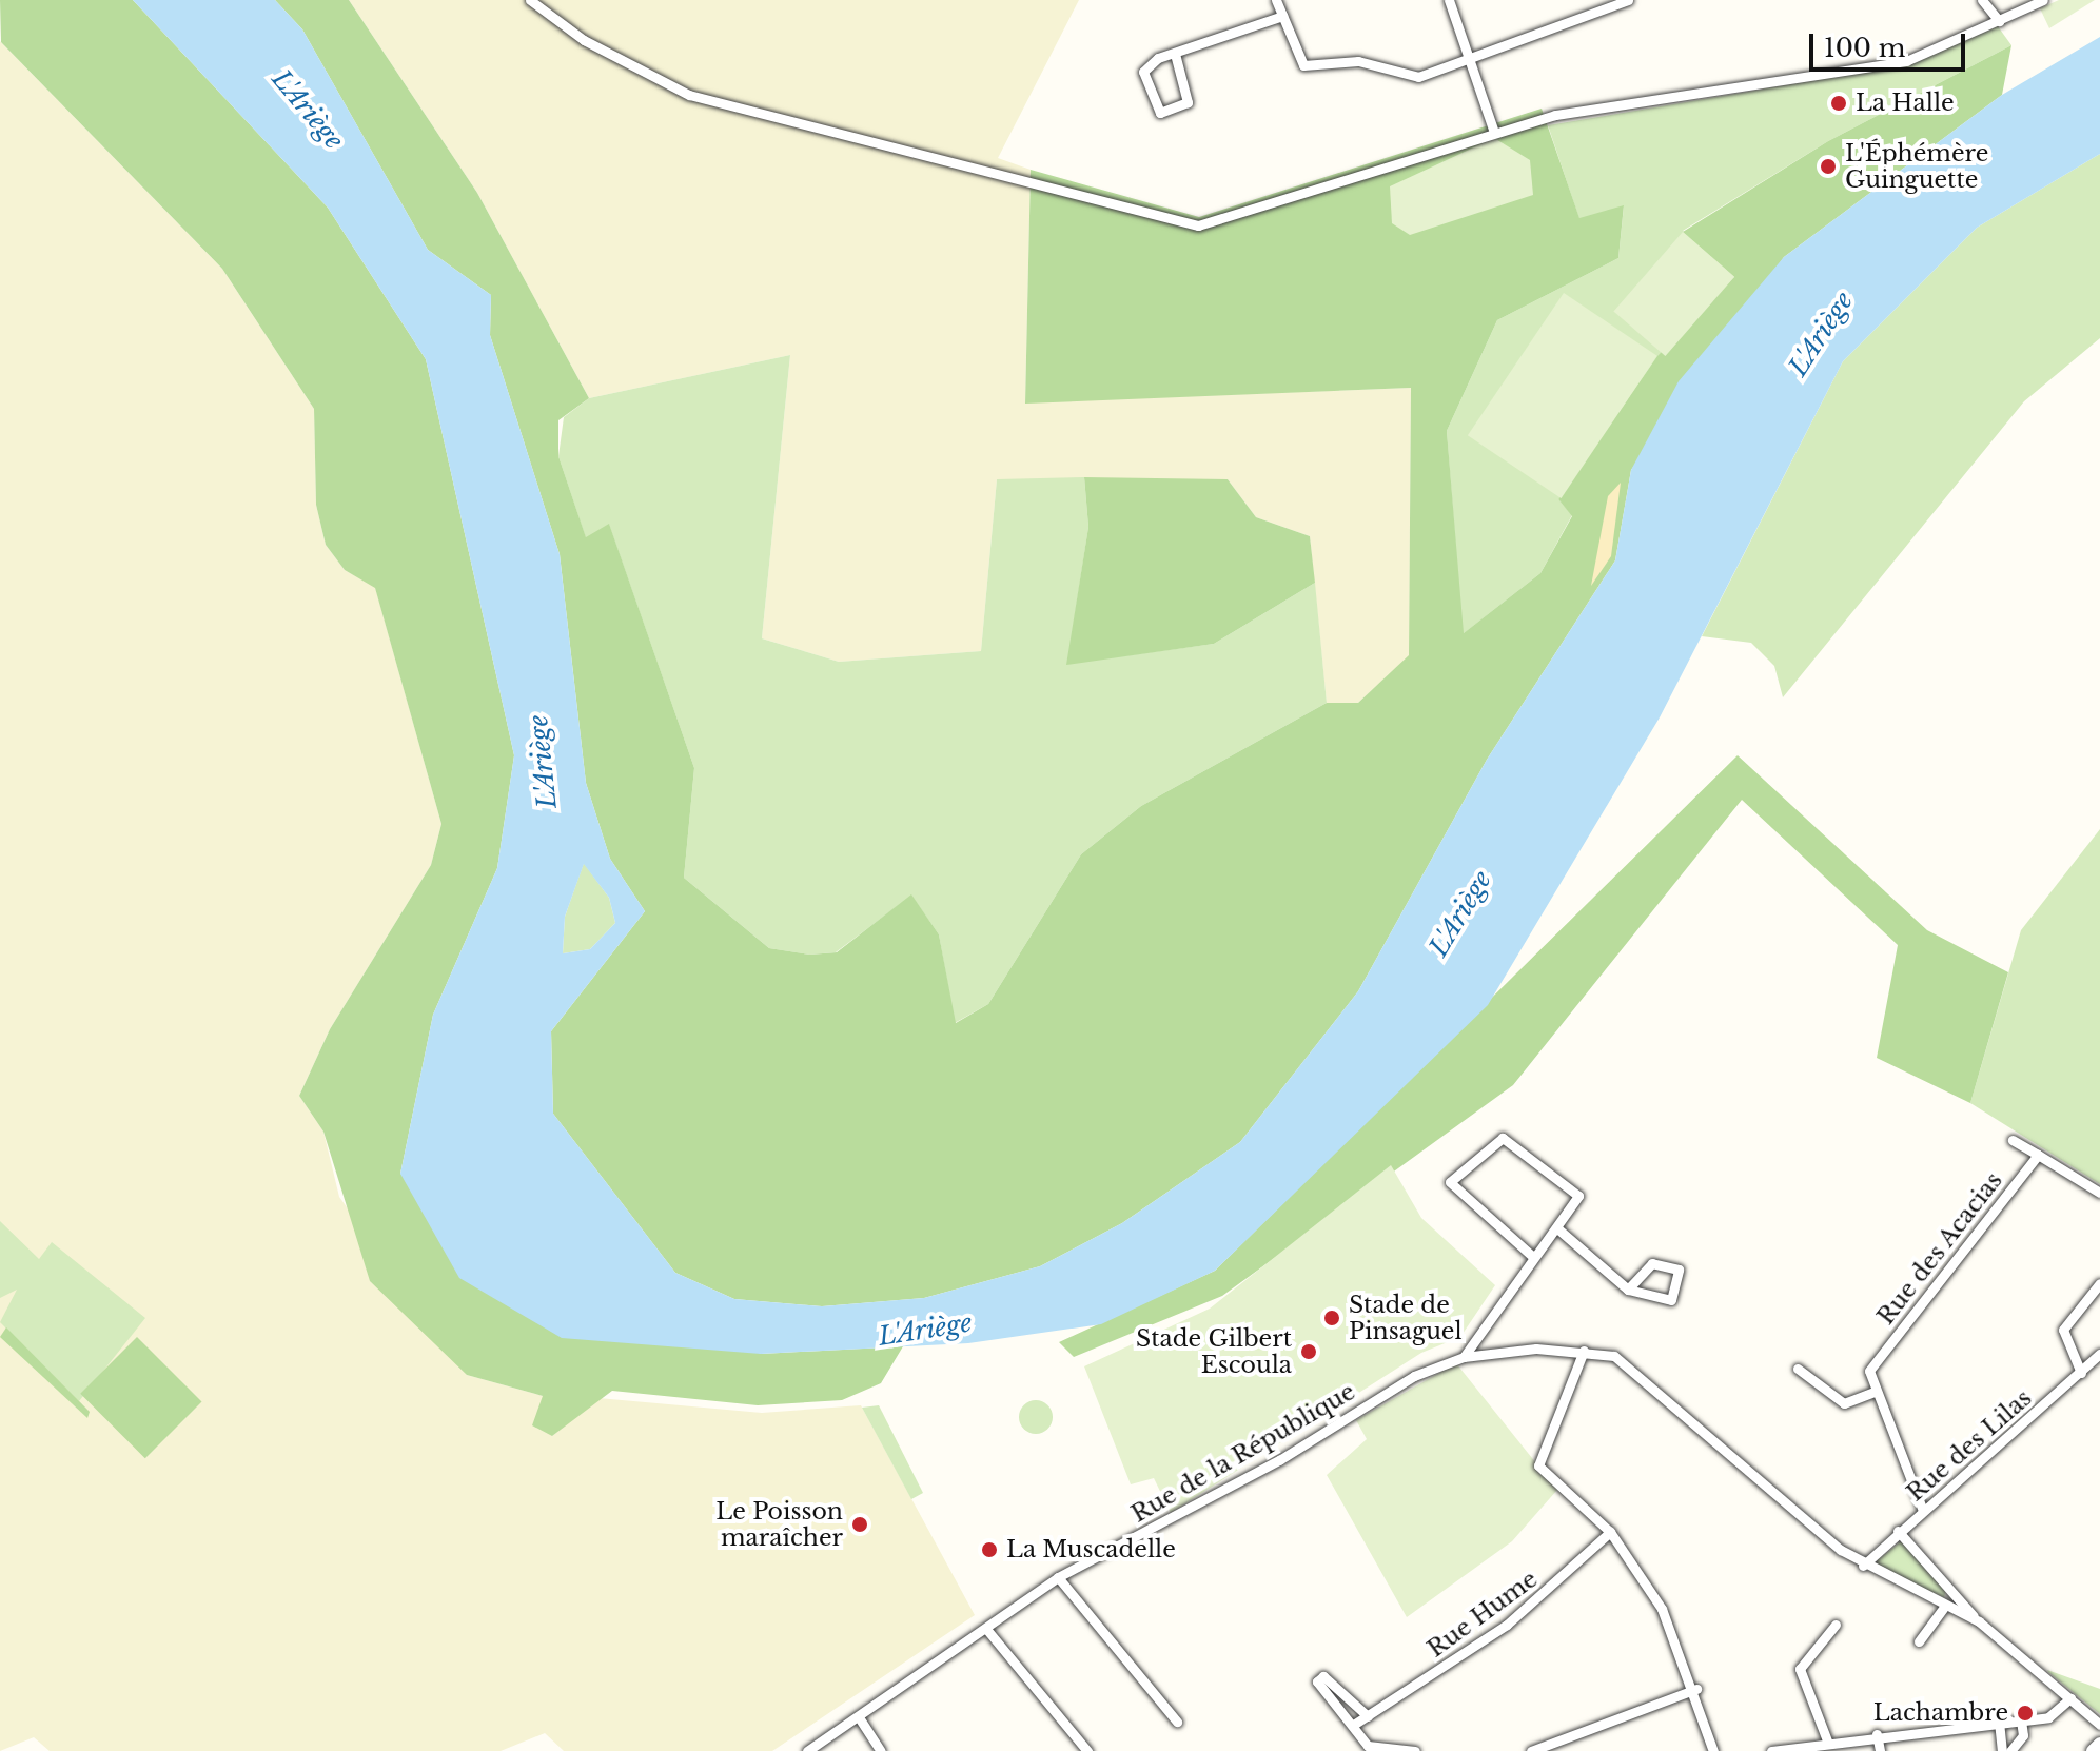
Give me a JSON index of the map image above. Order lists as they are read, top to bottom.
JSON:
{
  "streets": {
    "street": [
      "Rue des Acacias",
      "Rue des Lilas",
      "Rue de la République",
      "Rue Hume"
    ]
  },
  "crossings": [
    ["Rue des Lilas", "Rue de la République"]
  ],
  "water": ["L'Ariège"],
  "places": [
    "La Halle",
    "L'Éphémère Guinguette",
    "Stade de Pinsaguel",
    "Stade Gilbert Escoula",
    "Le Poisson maraîcher",
    "La Muscadelle",
    "Lachambre"
  ],
  "scale_bar": "100 m"
}
